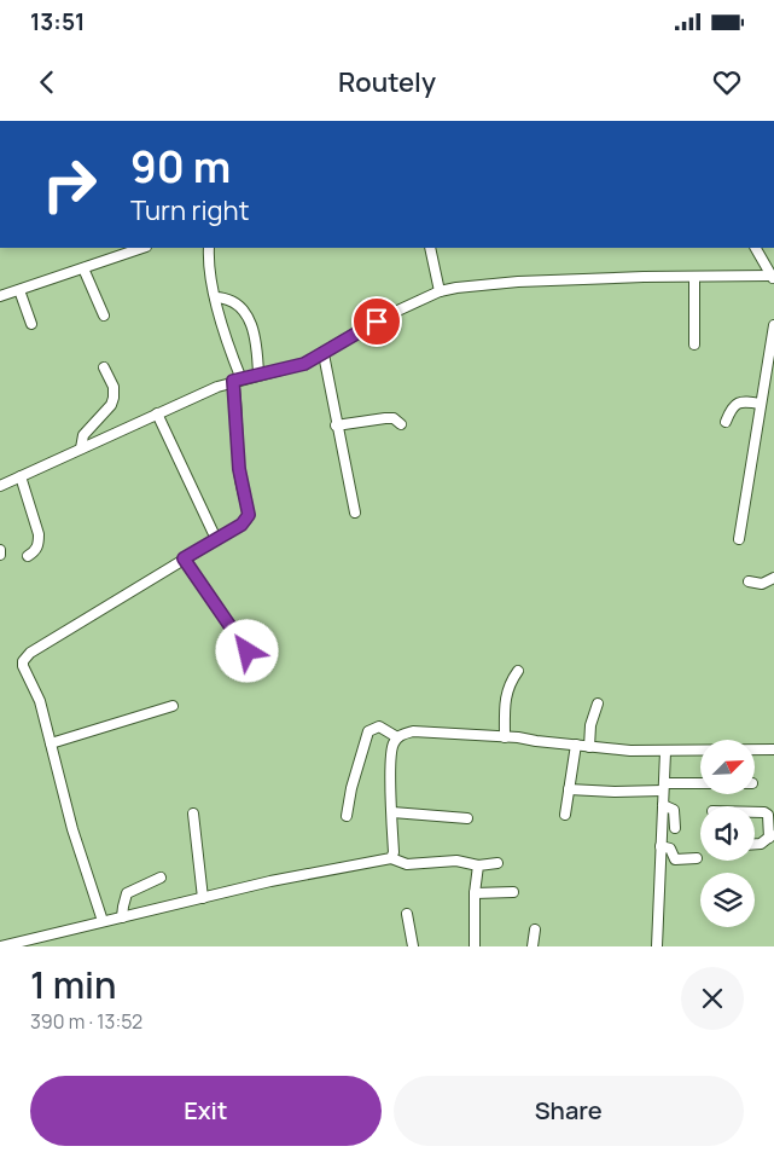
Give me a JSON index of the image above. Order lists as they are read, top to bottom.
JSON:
{
  "north": "top right",
  "page": {
    "status": "13:51",
    "header": "Routely",
    "turn": ["90 m", "Turn right"],
    "heading": ["1 min", "390 m · 13:52"],
    "buttons": ["Exit", "Share"]
  }
}
